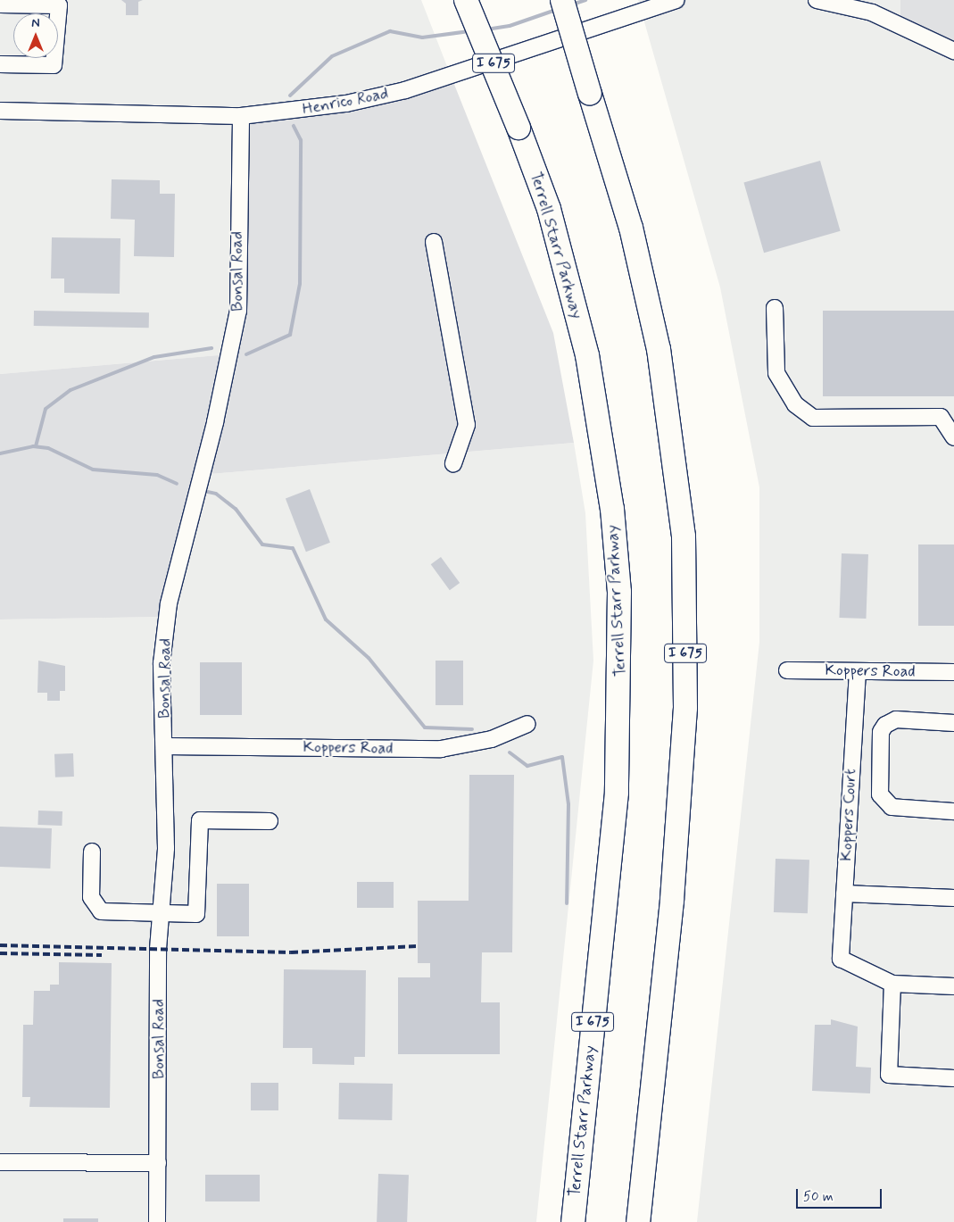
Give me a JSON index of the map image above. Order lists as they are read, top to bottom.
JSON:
{
  "streets": {
    "highway": ["I 675", "Terrell Starr Parkway"],
    "street": [
      "Henrico Road",
      "Bonsal Road",
      "Koppers Road",
      "Koppers Court"
    ]
  },
  "crossings": [
    ["Henrico Road", "Bonsal Road"],
    ["Bonsal Road", "Koppers Road"],
    ["Koppers Road", "Koppers Court"]
  ],
  "scale_bar": "50 m",
  "north": "top"
}
